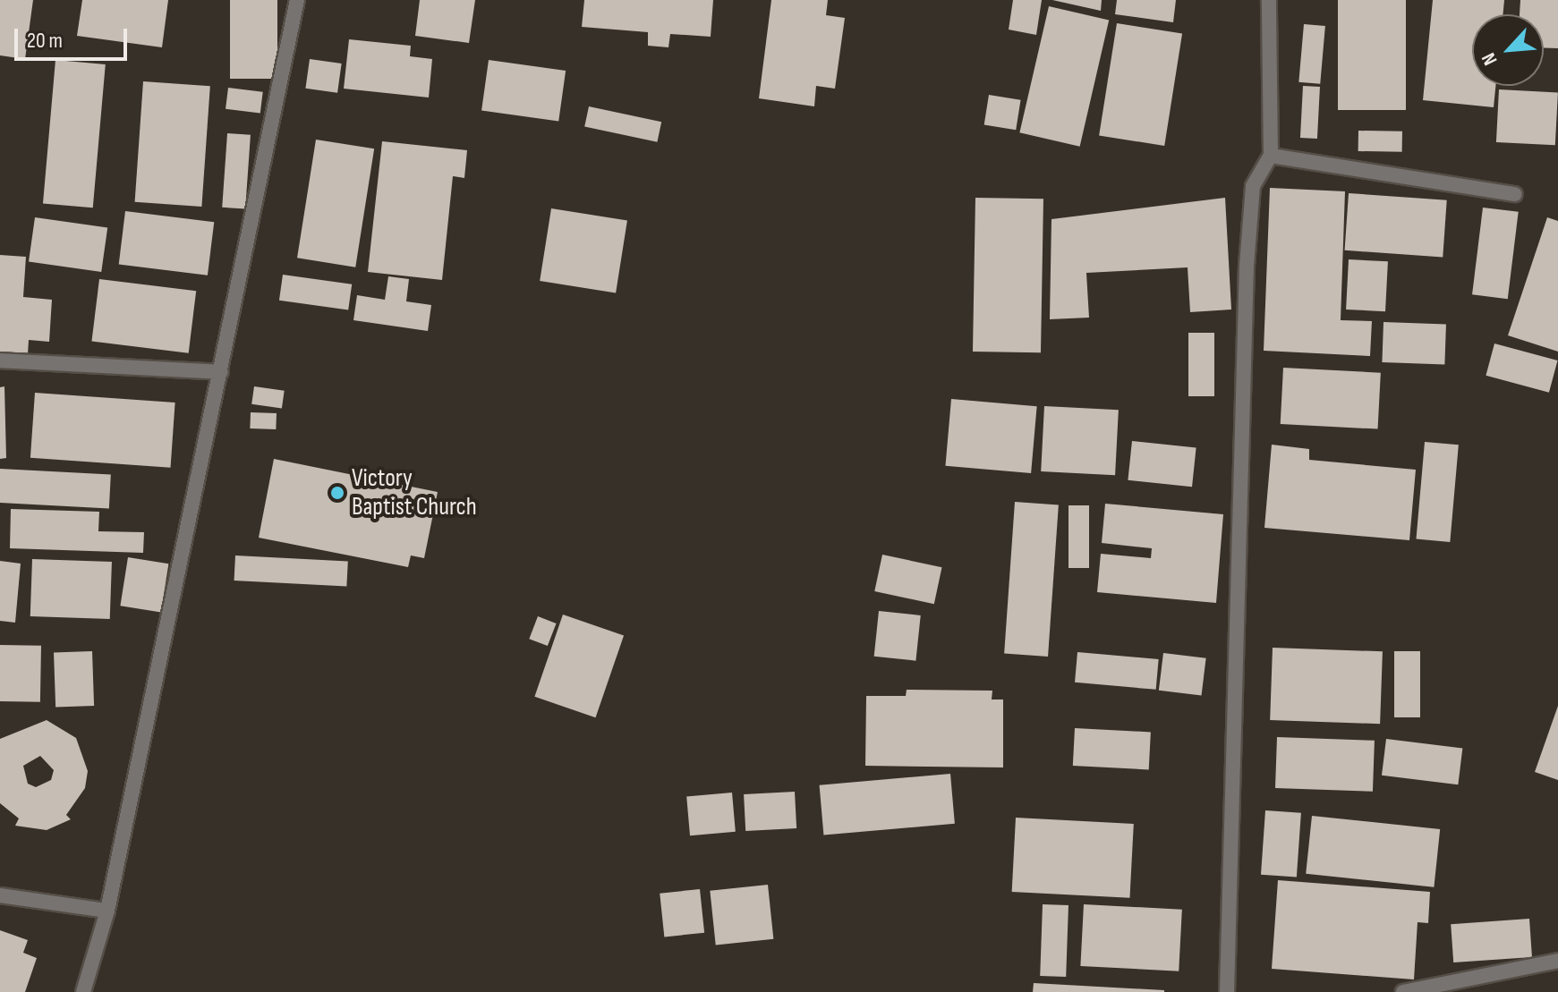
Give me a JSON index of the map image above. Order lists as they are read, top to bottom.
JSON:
{
  "places": ["Victory Baptist Church"],
  "scale_bar": "20 m",
  "north": "bottom left"
}
